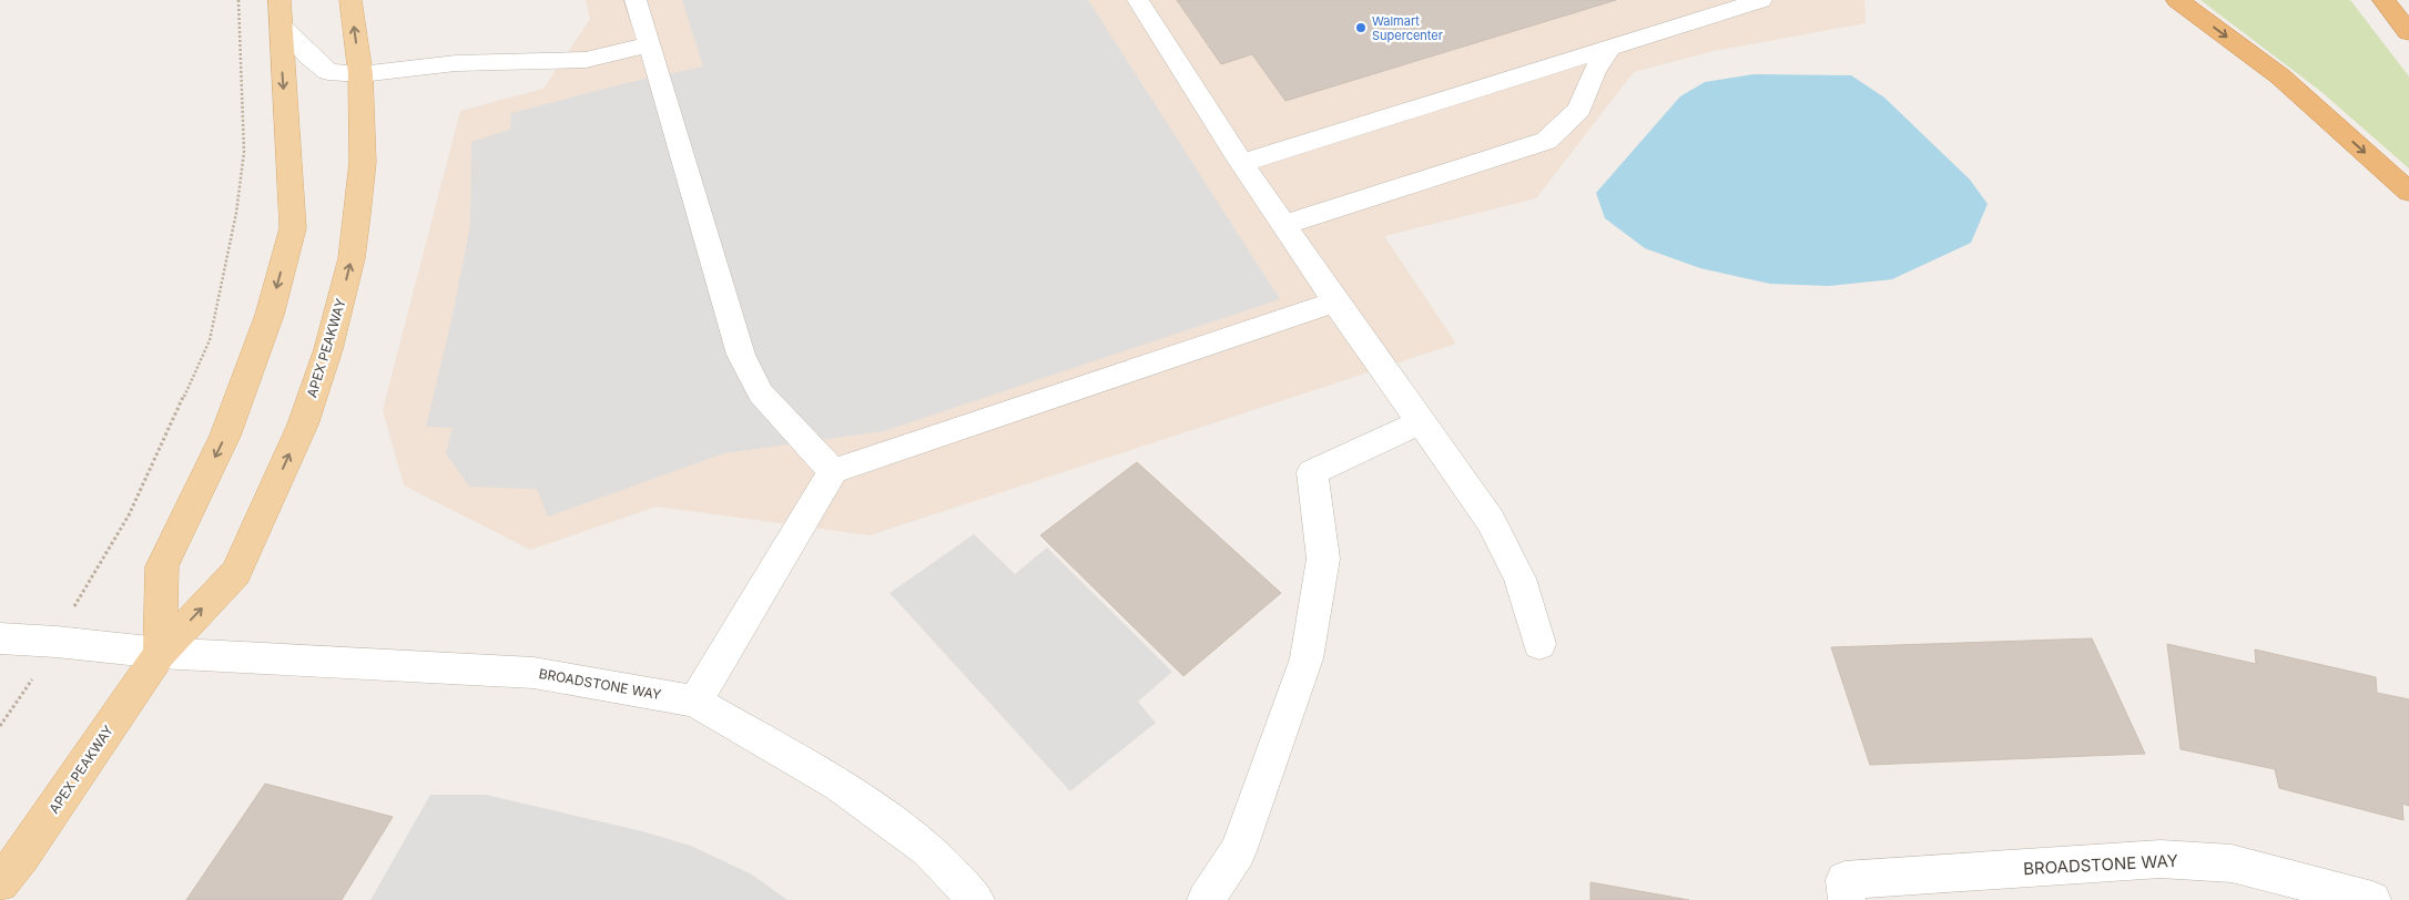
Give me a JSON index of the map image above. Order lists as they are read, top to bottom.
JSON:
{
  "streets": {
    "main road": ["APEX PEAKWAY"],
    "street": ["BROADSTONE WAY"]
  },
  "crossings": [
    ["APEX PEAKWAY", "BROADSTONE WAY"]
  ],
  "places": ["Walmart Supercenter"]
}
